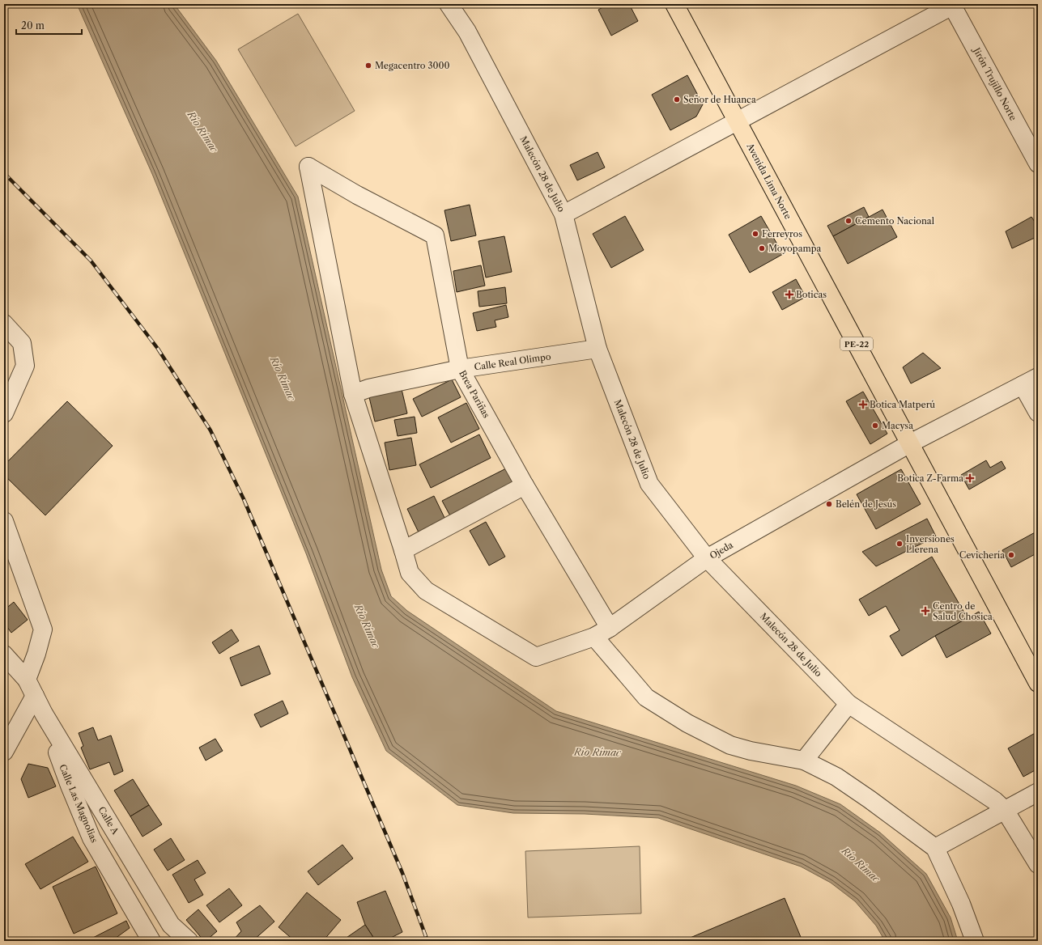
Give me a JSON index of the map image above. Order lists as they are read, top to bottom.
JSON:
{
  "streets": {
    "highway": ["Avenida Lima Norte", "PE-22"],
    "street": [
      "Jirón Trujillo Norte",
      "Malecón 28 de Julio",
      "Calle Real Olimpo",
      "Brea Pariñas",
      "Ojeda",
      "Calle Las Magnolias",
      "Calle A"
    ]
  },
  "crossings": [
    ["Malecón 28 de Julio", "Calle Real Olimpo"],
    ["Malecón 28 de Julio", "Ojeda"],
    ["Avenida Lima Norte", "Ojeda"],
    ["Calle Real Olimpo", "Brea Pariñas"],
    ["Brea Pariñas", "Ojeda"],
    ["Calle Las Magnolias", "Calle A"]
  ],
  "water": ["Río Rímac"],
  "places": {
    "other": [
      "Megacentro 3000",
      "Señor de Huanca",
      "Cemento Nacional",
      "Ferreyros",
      "Moyopampa",
      "Macysa",
      "Belén de Jesús",
      "Inversiones Llerena",
      "Cevichería"
    ],
    "health": [
      "Boticas",
      "Botica Matperú",
      "Botica Z-Farma",
      "Centro de Salud Chosica"
    ]
  },
  "scale_bar": "20 m"
}
